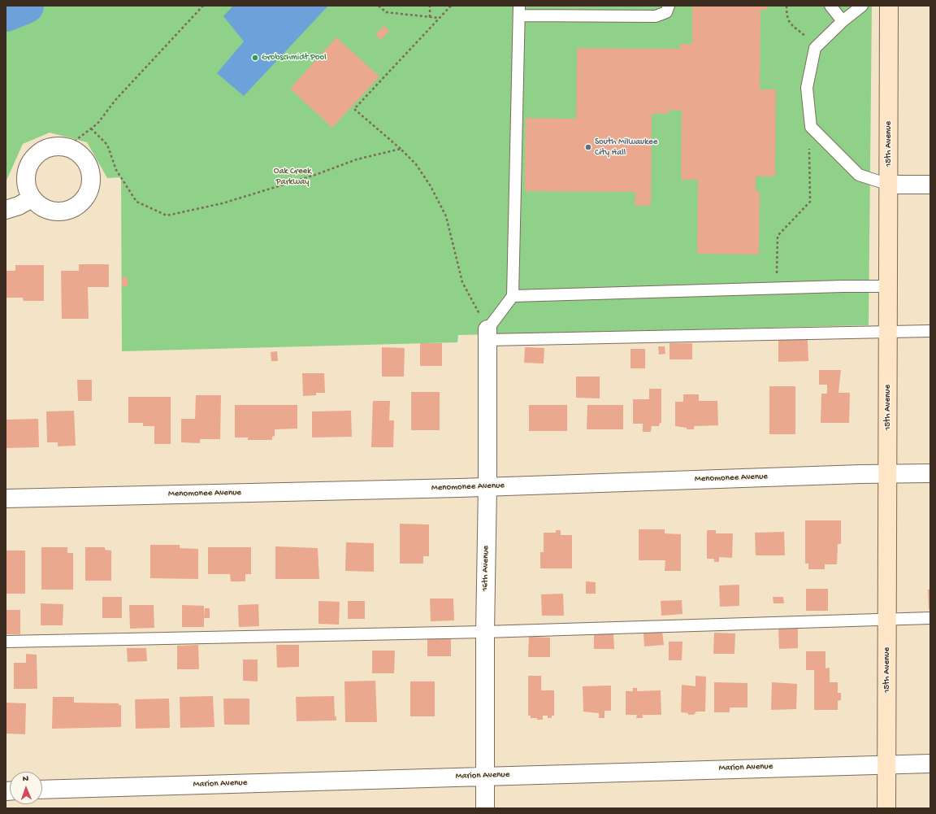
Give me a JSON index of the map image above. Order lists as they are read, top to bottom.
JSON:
{
  "streets": {
    "street": [
      "15th Avenue",
      "Menomonee Avenue",
      "16th Avenue",
      "Marion Avenue"
    ]
  },
  "crossings": [
    ["15th Avenue", "Menomonee Avenue"],
    ["15th Avenue", "Marion Avenue"],
    ["Menomonee Avenue", "16th Avenue"],
    ["16th Avenue", "Marion Avenue"]
  ],
  "parks": ["Oak Creek Parkway"],
  "places": ["Grobschmidt Pool", "South Milwaukee City Hall"],
  "north": "top"
}
